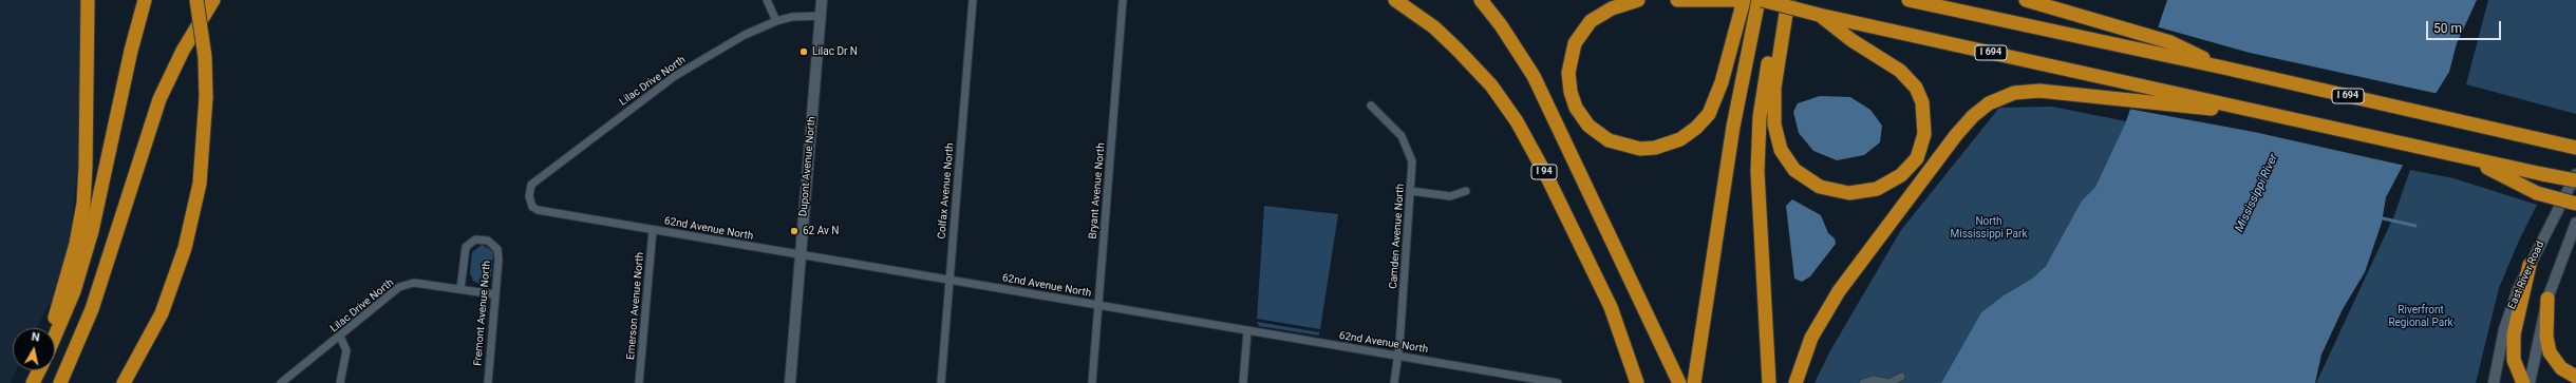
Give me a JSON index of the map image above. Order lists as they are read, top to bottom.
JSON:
{
  "streets": {
    "highway": ["I 694", "I 94"],
    "street": [
      "Lilac Drive North",
      "Dupont Avenue North",
      "Colfax Avenue North",
      "Bryant Avenue North",
      "62nd Avenue North",
      "Camden Avenue North",
      "East River Road",
      "Emerson Avenue North",
      "Fremont Avenue North"
    ]
  },
  "crossings": [
    ["Lilac Drive North", "Dupont Avenue North"],
    ["Lilac Drive North", "62nd Avenue North"],
    ["Lilac Drive North", "Fremont Avenue North"],
    ["Dupont Avenue North", "62nd Avenue North"],
    ["Colfax Avenue North", "62nd Avenue North"],
    ["Bryant Avenue North", "62nd Avenue North"],
    ["62nd Avenue North", "Camden Avenue North"],
    ["62nd Avenue North", "Emerson Avenue North"]
  ],
  "water": ["Mississippi River"],
  "parks": ["North Mississippi Park", "Riverfront Regional Park"],
  "places": ["Lilac Dr N", "62 Av N"],
  "scale_bar": "50 m",
  "north": "top"
}
